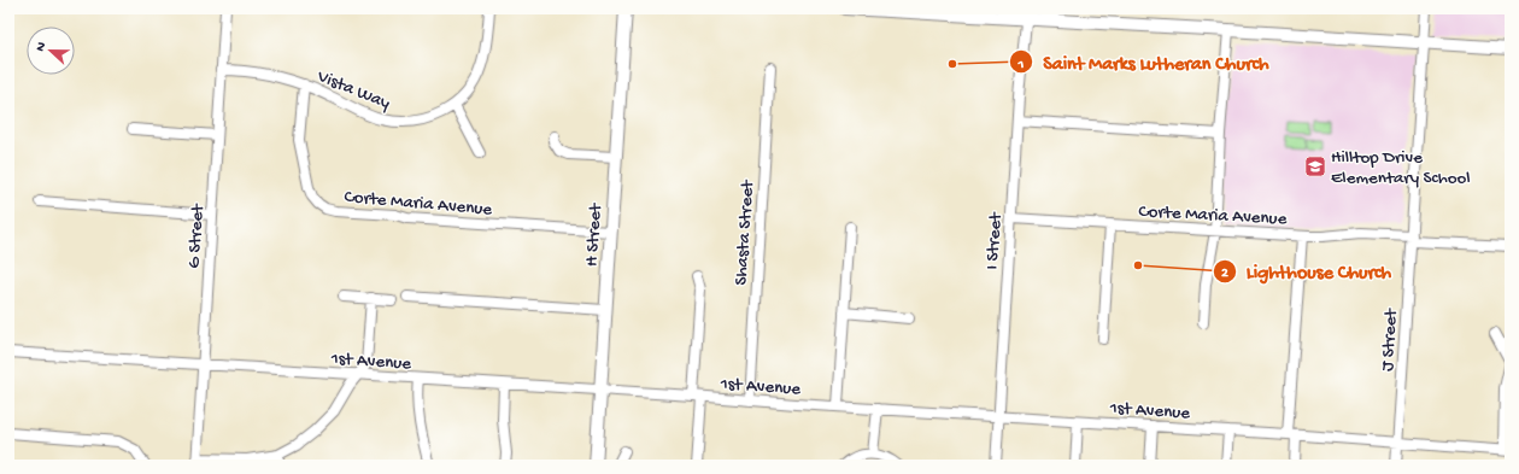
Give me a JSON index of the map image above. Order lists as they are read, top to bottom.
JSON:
{
  "streets": {
    "main road": ["H Street"],
    "street": [
      "Vista Way",
      "Corte Maria Avenue",
      "Shasta Street",
      "G Street",
      "I Street",
      "J Street",
      "1st Avenue"
    ]
  },
  "crossings": [
    ["Vista Way", "Corte Maria Avenue"],
    ["Vista Way", "G Street"],
    ["Corte Maria Avenue", "H Street"],
    ["Corte Maria Avenue", "I Street"],
    ["Corte Maria Avenue", "J Street"],
    ["Shasta Street", "1st Avenue"],
    ["H Street", "1st Avenue"],
    ["G Street", "1st Avenue"],
    ["I Street", "1st Avenue"],
    ["J Street", "1st Avenue"]
  ],
  "places": {
    "other": ["Saint Marks Lutheran Church", "Lighthouse Church"],
    "school or university": ["Hilltop Drive Elementary School"]
  },
  "north": "left"
}
